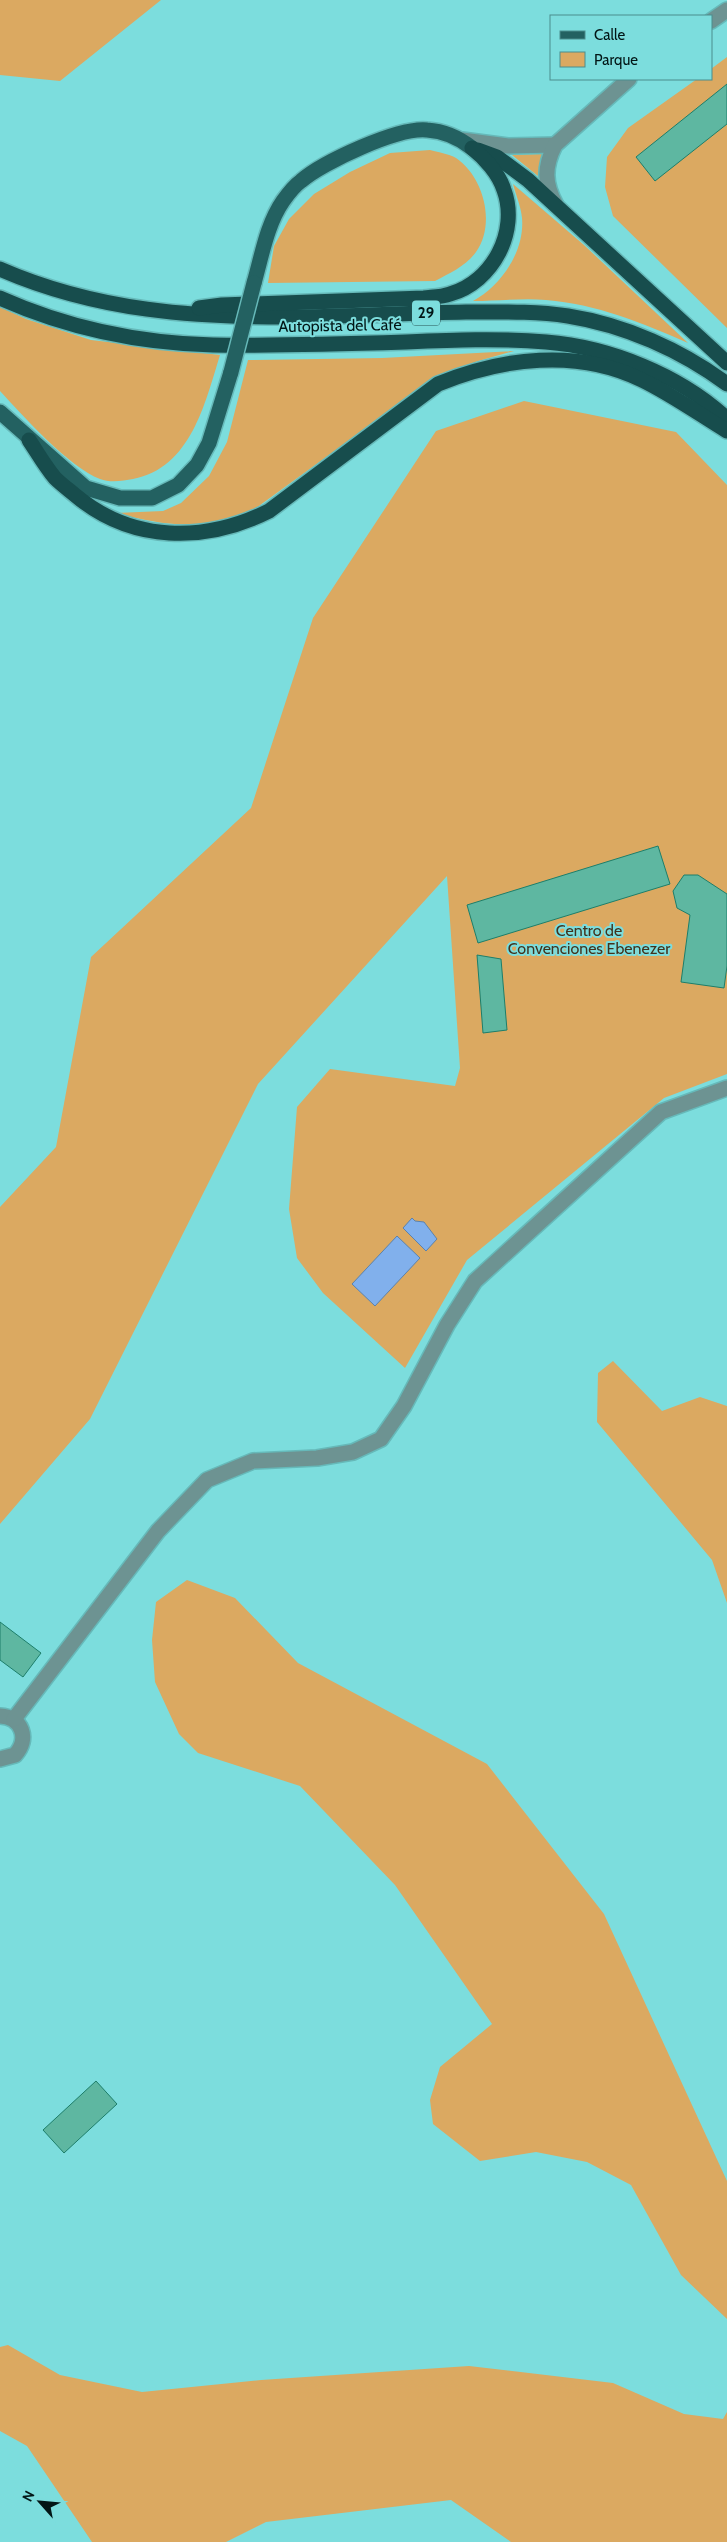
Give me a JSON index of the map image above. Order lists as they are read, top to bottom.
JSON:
{
  "streets": {
    "highway": ["29", "Autopista del Café"]
  },
  "parks": ["Centro de Convenciones Ebenezer"],
  "legend": ["Calle", "Parque"],
  "north": "top left"
}
